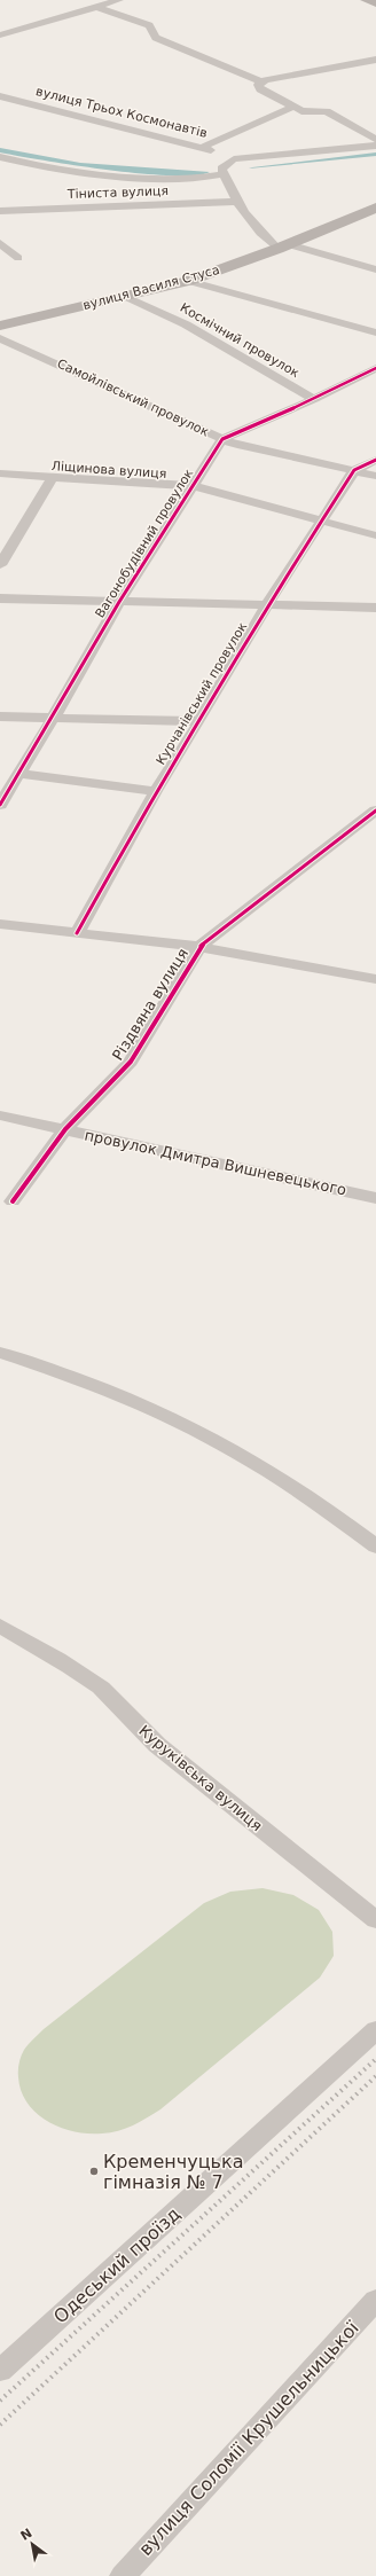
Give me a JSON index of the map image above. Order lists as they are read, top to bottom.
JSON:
{
  "streets": {
    "main road": ["вулиця Василя Стуса"],
    "street": [
      "вулиця Трьох Космонавтів",
      "Тіниста вулиця",
      "Космічний провулок",
      "Самойлівський провулок",
      "Ліщинова вулиця",
      "Вагонобудівний провулок",
      "Курчанівський провулок",
      "Різдвяна вулиця",
      "провулок Дмитра Вишневецького",
      "Куруківська вулиця",
      "Одеський проїзд",
      "вулиця Соломії Крушельницької"
    ]
  },
  "crossings": [
    ["вулиця Василя Стуса", "Космічний провулок"],
    ["Самойлівський провулок", "Вагонобудівний провулок"],
    ["Самойлівський провулок", "Курчанівський провулок"],
    ["Ліщинова вулиця", "Вагонобудівний провулок"],
    ["Ліщинова вулиця", "Курчанівський провулок"],
    ["Курчанівський провулок", "Різдвяна вулиця"],
    ["Різдвяна вулиця", "провулок Дмитра Вишневецького"]
  ],
  "places": ["Кременчуцька гімназія № 7"],
  "north": "top left"
}
